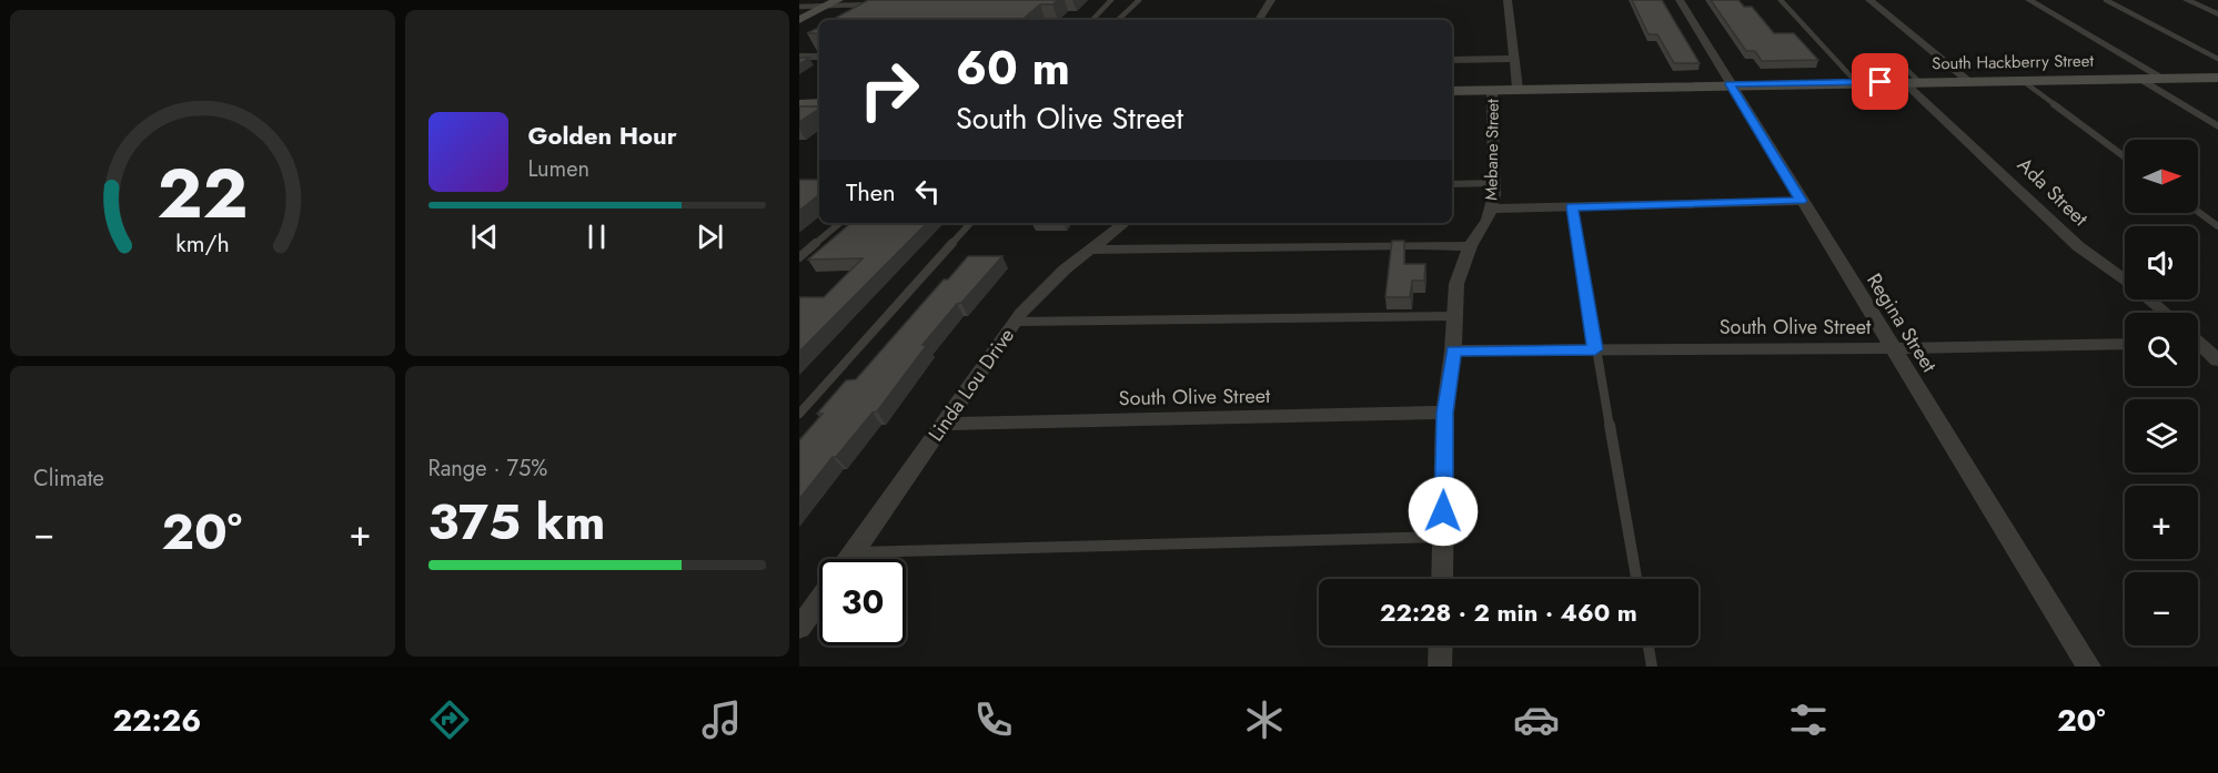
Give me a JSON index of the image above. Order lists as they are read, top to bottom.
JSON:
{
  "streets": {
    "main road": ["South Hackberry Street"],
    "street": [
      "Mebane Street",
      "Ada Street",
      "Regina Street",
      "South Olive Street",
      "Linda Lou Drive"
    ]
  },
  "crossings": [
    ["South Hackberry Street", "Mebane Street"],
    ["South Hackberry Street", "Ada Street"],
    ["South Hackberry Street", "Regina Street"],
    ["Regina Street", "South Olive Street"],
    ["South Olive Street", "Linda Lou Drive"]
  ],
  "north": "right",
  "page": {
    "turn": ["60 m", "South Olive Street"],
    "song": ["Golden Hour", "Lumen"],
    "map_buttons": ["+", "−"],
    "then": "Then",
    "tile": [
      "Climate",
      ["Range · 75%", "375 km"]
    ],
    "heat": ["−", "20°", "+"],
    "limit": "30",
    "trip": "22:28 · 2 min · 460 m",
    "tabs": ["22:26", "20°"],
    "gauge": ["22", "km/h"]
  }
}
